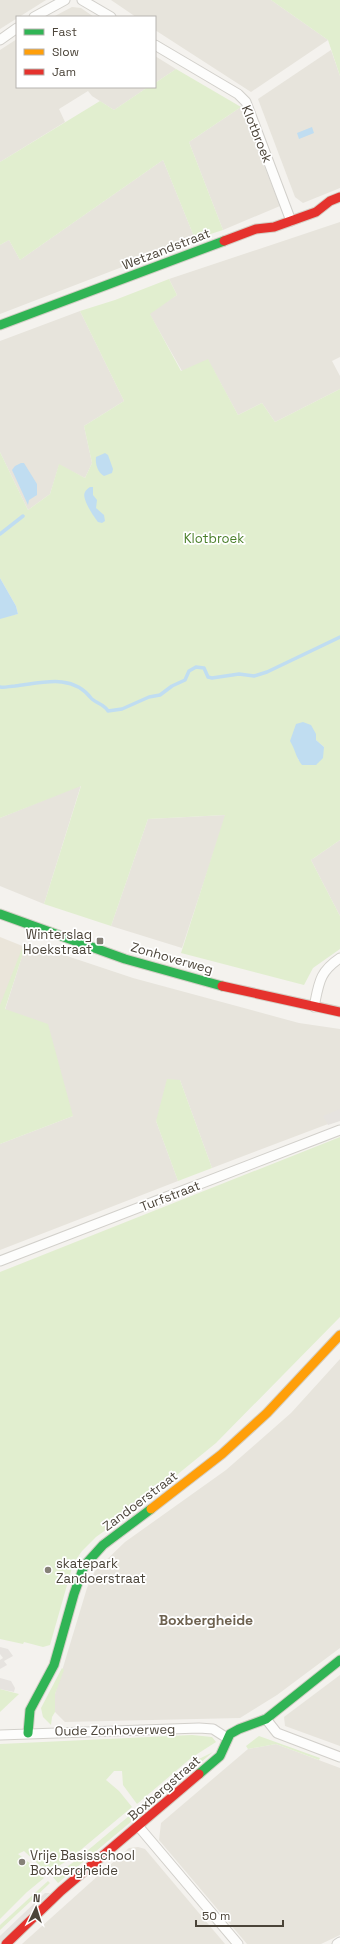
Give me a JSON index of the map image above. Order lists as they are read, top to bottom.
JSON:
{
  "streets": {
    "street": [
      "Klotbroek",
      "Wetzandstraat",
      "Zonhoverweg",
      "Turfstraat",
      "Zandoerstraat",
      "Oude Zonhoverweg",
      "Boxbergstraat"
    ]
  },
  "crossings": [
    ["Klotbroek", "Wetzandstraat"],
    ["Zandoerstraat", "Oude Zonhoverweg"],
    ["Oude Zonhoverweg", "Boxbergstraat"]
  ],
  "districts": ["Boxbergheide"],
  "parks": ["Klotbroek"],
  "places": {
    "transit": ["Winterslag Hoekstraat"],
    "other": ["skatepark Zandoerstraat", "Vrije Basisschool Boxbergheide"]
  },
  "legend": ["Fast", "Slow", "Jam"],
  "scale_bar": "50 m",
  "north": "top"
}
